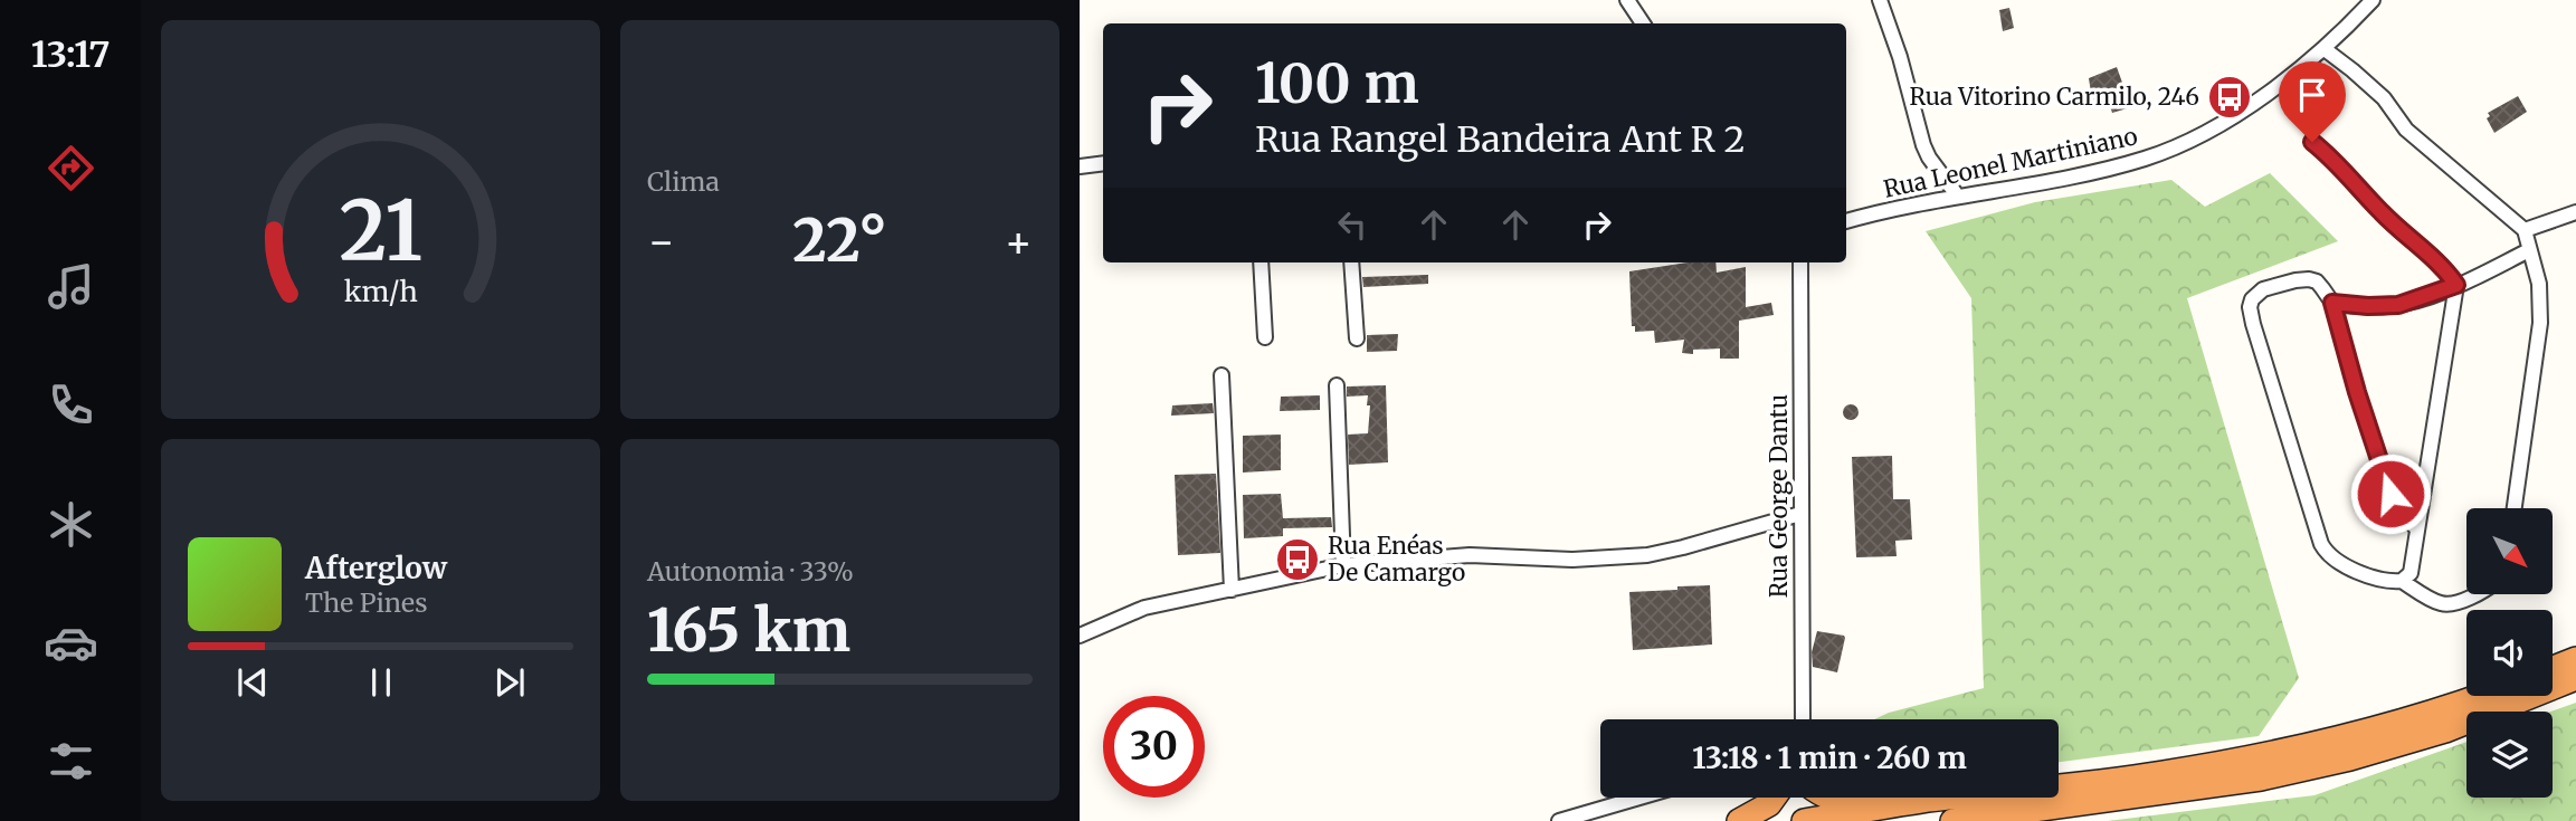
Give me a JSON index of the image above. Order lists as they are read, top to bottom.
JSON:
{
  "streets": {
    "street": ["Rua Leonel Martiniano", "Rua George Dantu"]
  },
  "places": {
    "bus stop": ["Rua Vitorino Carmilo, 246", "Rua Enéas De Camargo"]
  },
  "north": "bottom right",
  "page": {
    "tabs": "13:17",
    "tile": [
      "Clima",
      ["Autonomia · 33%", "165 km"]
    ],
    "turn": ["100 m", "Rua Rangel Bandeira Ant R 2"],
    "heat": ["−", "22°", "+"],
    "song": ["Afterglow", "The Pines"],
    "limit": "30",
    "trip": "13:18 · 1 min · 260 m",
    "gauge": ["21", "km/h"]
  }
}
